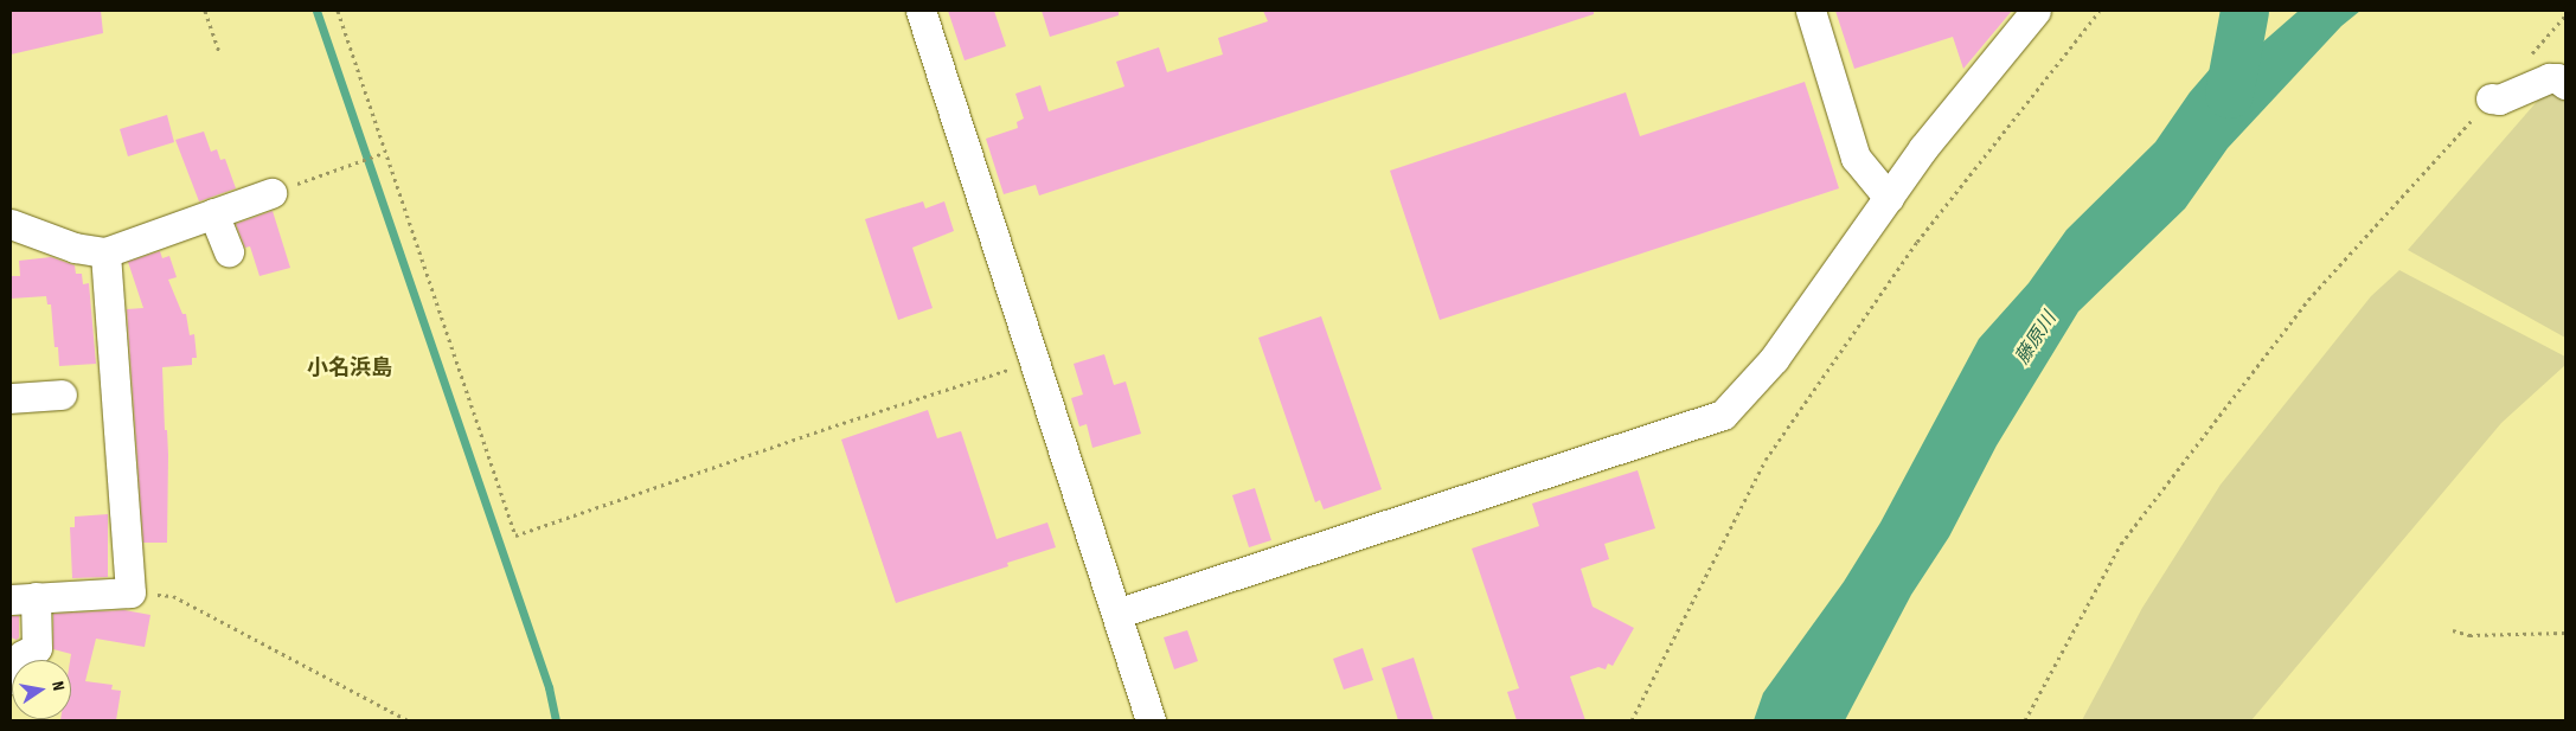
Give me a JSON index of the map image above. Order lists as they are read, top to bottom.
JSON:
{
  "districts": ["小名浜島"],
  "water": ["藤原川"],
  "north": "right"
}
